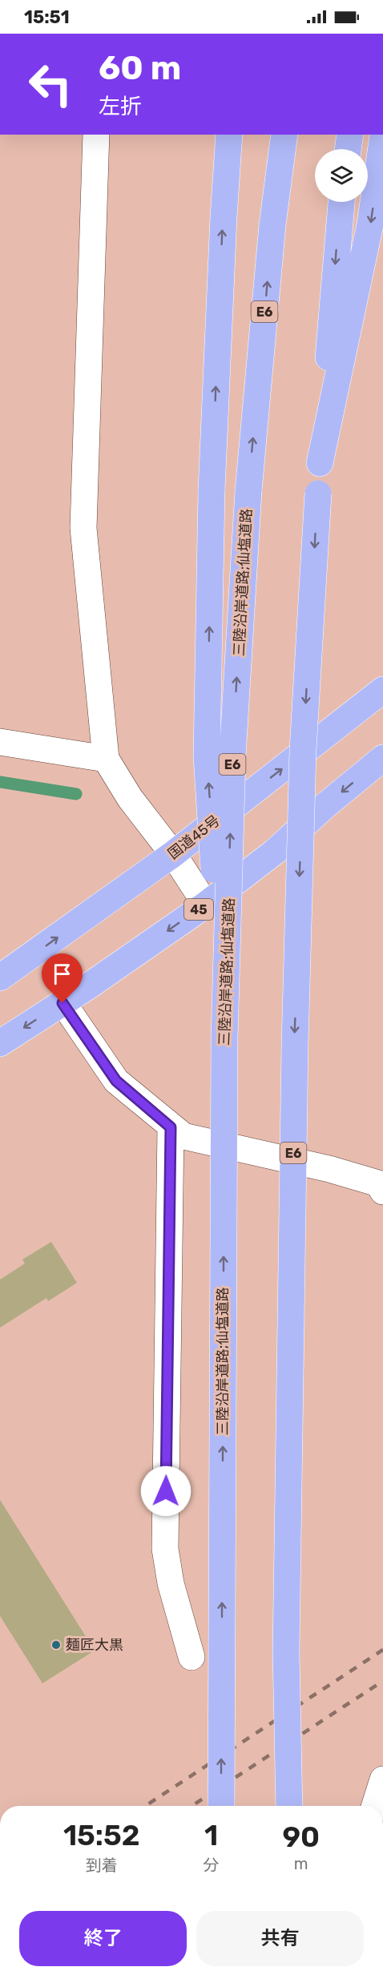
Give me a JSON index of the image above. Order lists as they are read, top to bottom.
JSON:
{
  "streets": {
    "highway": [
      "E6",
      "三陸沿岸道路;仙塩道路",
      "国道45号",
      "45"
    ]
  },
  "places": ["麺匠大黒"],
  "page": {
    "status": "15:51",
    "turn": ["60 m", "左折"],
    "eta": [
      "15:52",
      "到着",
      "1",
      "分",
      "90",
      "m"
    ],
    "buttons": ["終了", "共有"]
  }
}
